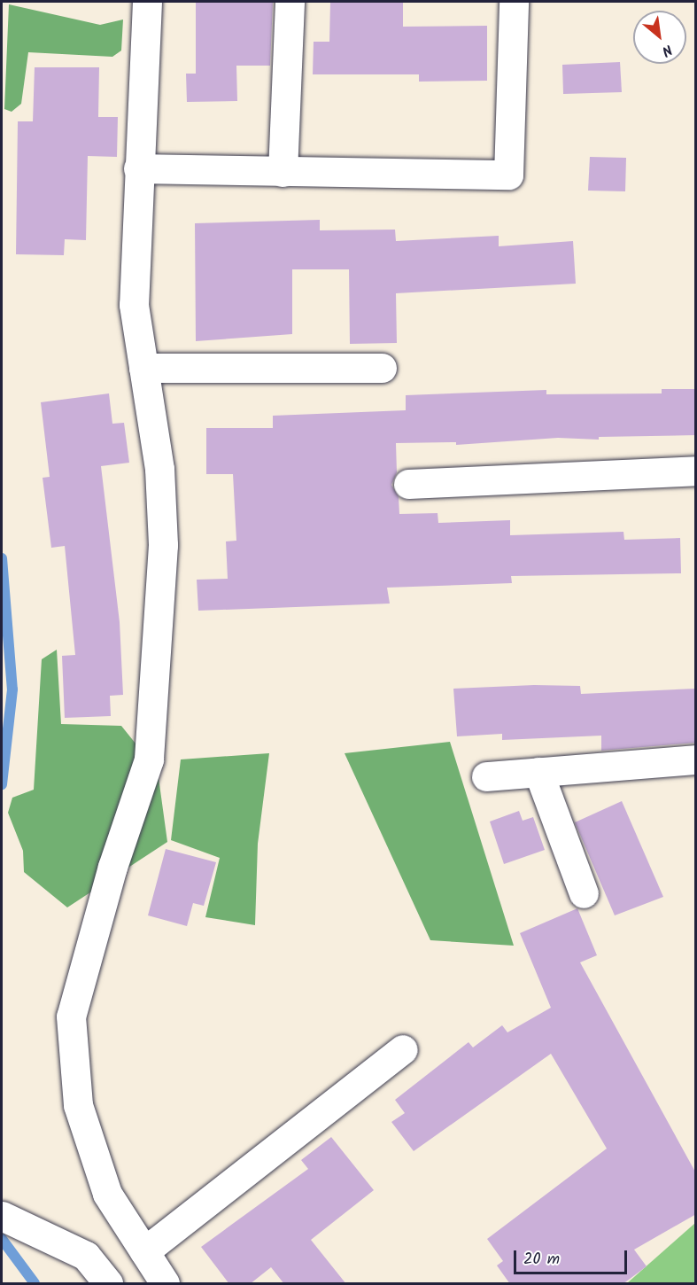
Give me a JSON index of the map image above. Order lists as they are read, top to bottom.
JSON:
{
  "scale_bar": "20 m",
  "north": "bottom right"
}
